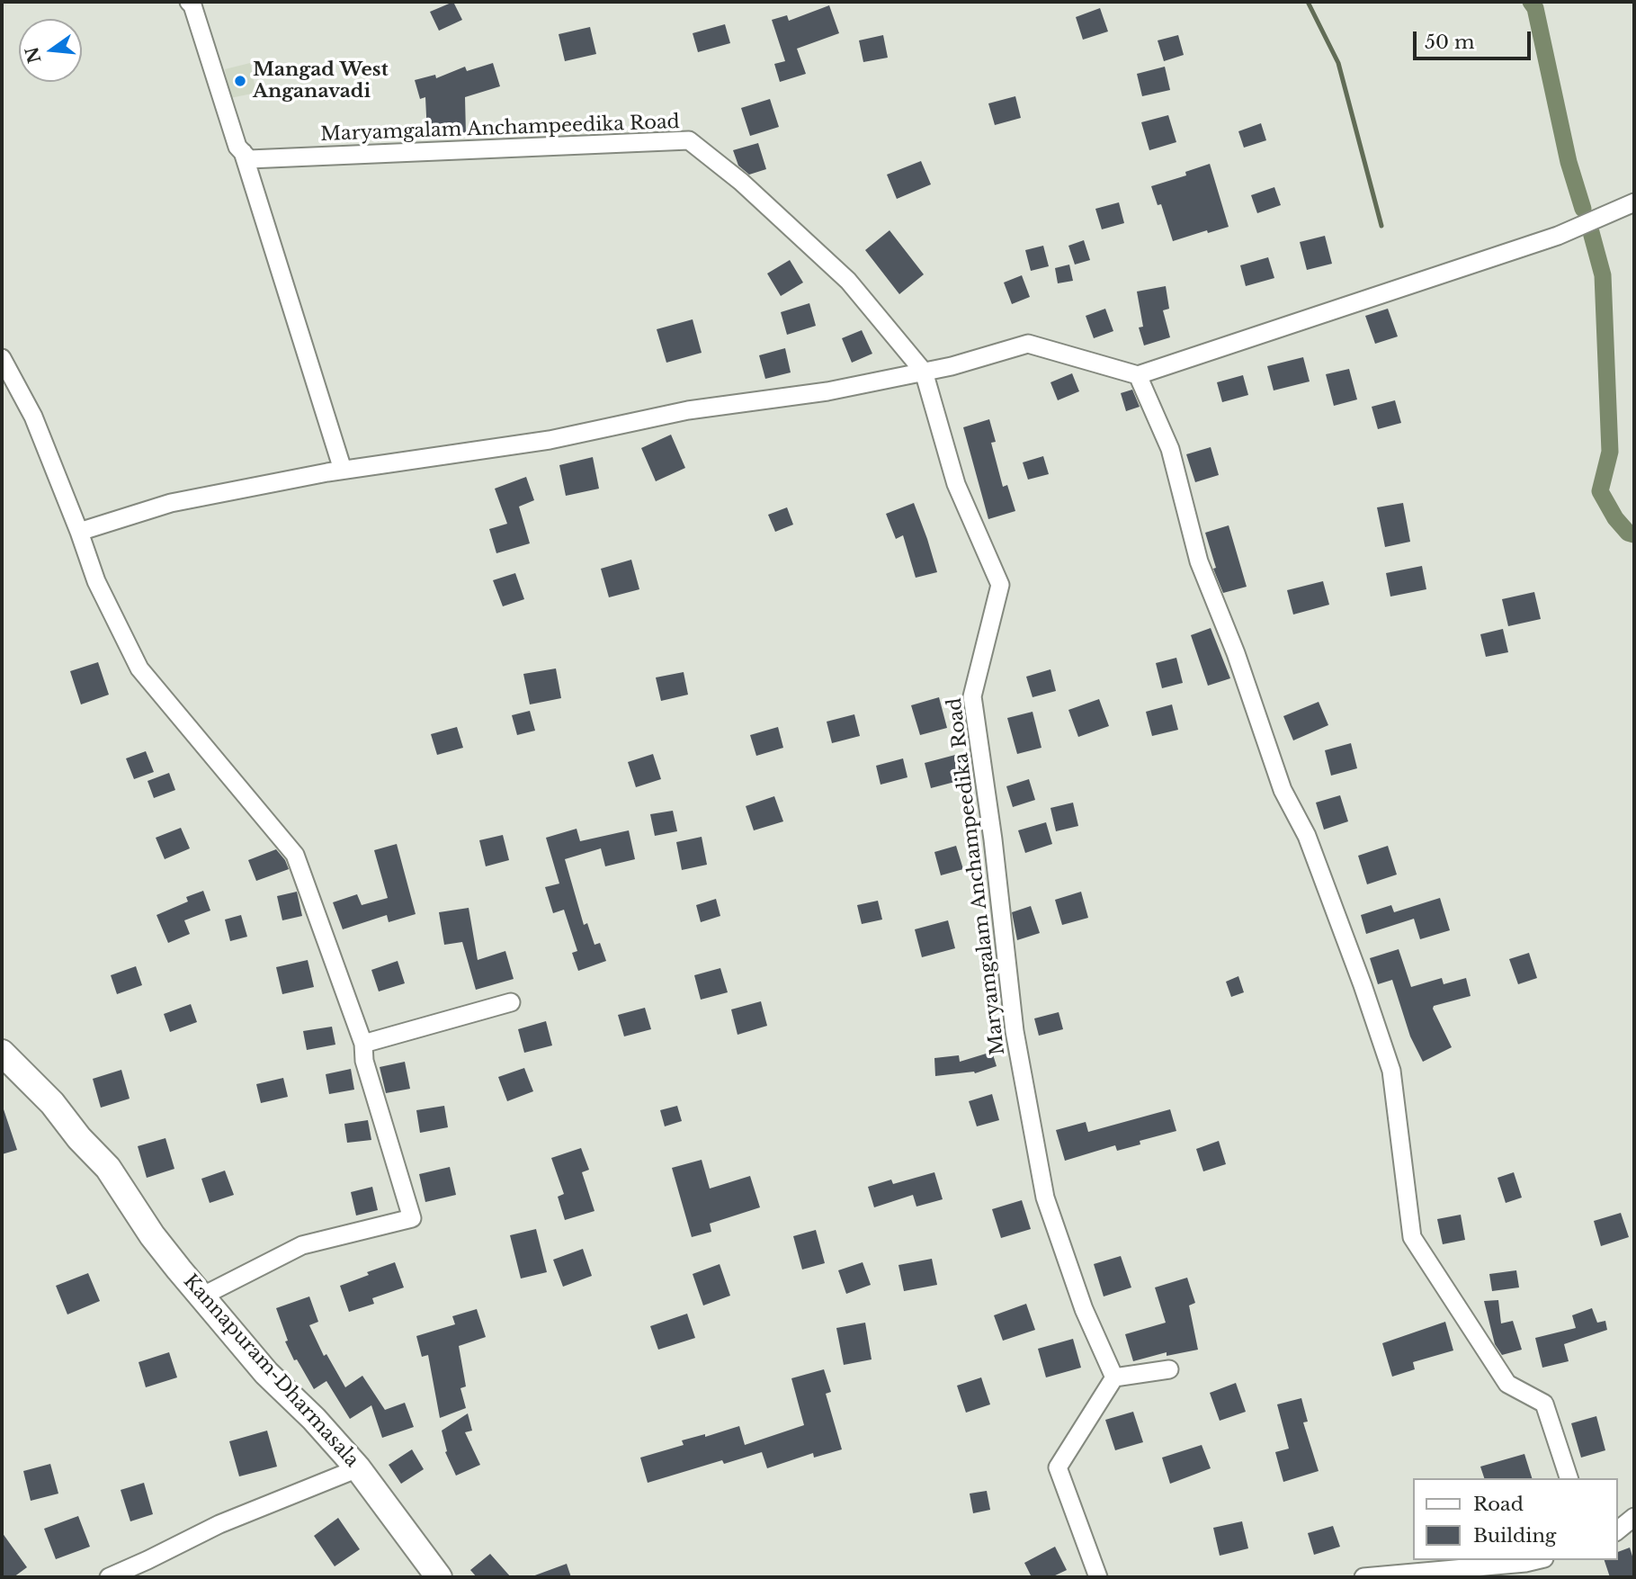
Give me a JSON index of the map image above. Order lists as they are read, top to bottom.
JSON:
{
  "streets": {
    "main road": ["Kannapuram-Dharmasala"],
    "street": ["Maryamgalam Anchampeedika Road"]
  },
  "places": ["Mangad West Anganavadi"],
  "legend": ["Road", "Building"],
  "scale_bar": "50 m",
  "north": "left"
}
